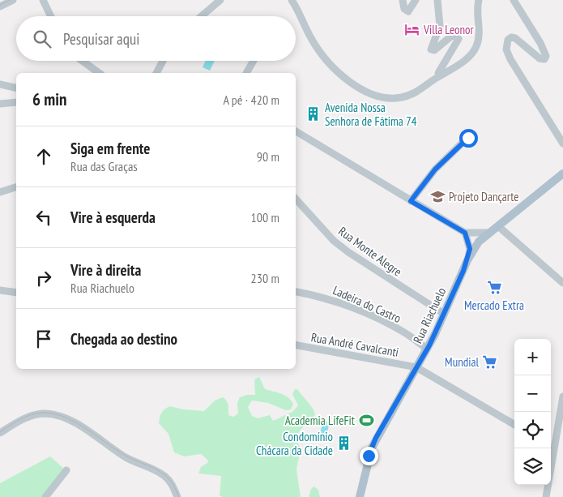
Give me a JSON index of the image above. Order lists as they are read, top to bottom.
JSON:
{
  "streets": {
    "main road": ["Rua Riachuelo"],
    "street": ["Rua Monte Alegre", "Ladeira do Castro", "Rua André Cavalcanti"]
  },
  "crossings": [
    ["Rua Monte Alegre", "Rua Riachuelo"],
    ["Ladeira do Castro", "Rua Riachuelo"],
    ["Rua Riachuelo", "Rua André Cavalcanti"]
  ],
  "places": {
    "hotel": ["Villa Leonor"],
    "building": ["Avenida Nossa Senhora de Fátima 74", "Condomínio Chácara da Cidade"],
    "school or university": ["Projeto Dançarte"],
    "supermarket": ["Mercado Extra", "Mundial"],
    "sports": ["Academia LifeFit"]
  },
  "page": {
    "search": "Pesquisar aqui",
    "heading": ["6 min", "A pé · 420 m"],
    "list": [
      ["Siga em frente", "Rua das Graças", "90 m"],
      ["Vire à esquerda", "100 m"],
      ["Vire à direita", "Rua Riachuelo", "230 m"],
      "Chegada ao destino"
    ],
    "map_buttons": ["+", "−"]
  }
}
